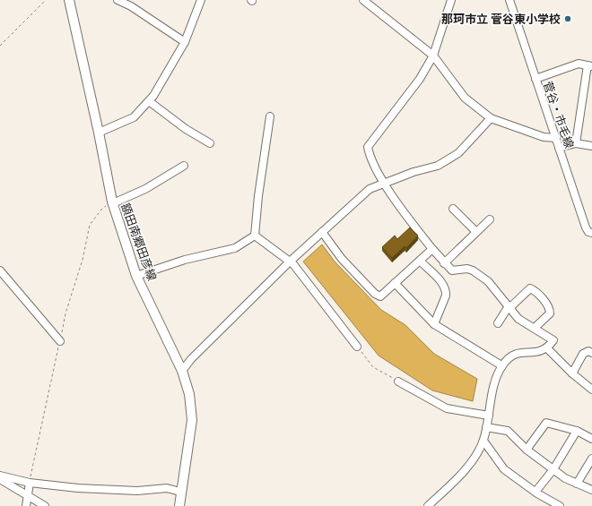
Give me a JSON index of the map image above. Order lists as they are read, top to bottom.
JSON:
{
  "streets": {
    "main road": ["額田南郷田彦線"],
    "street": ["菅谷・市毛線"]
  },
  "places": ["那珂市立 菅谷東小学校"]
}
